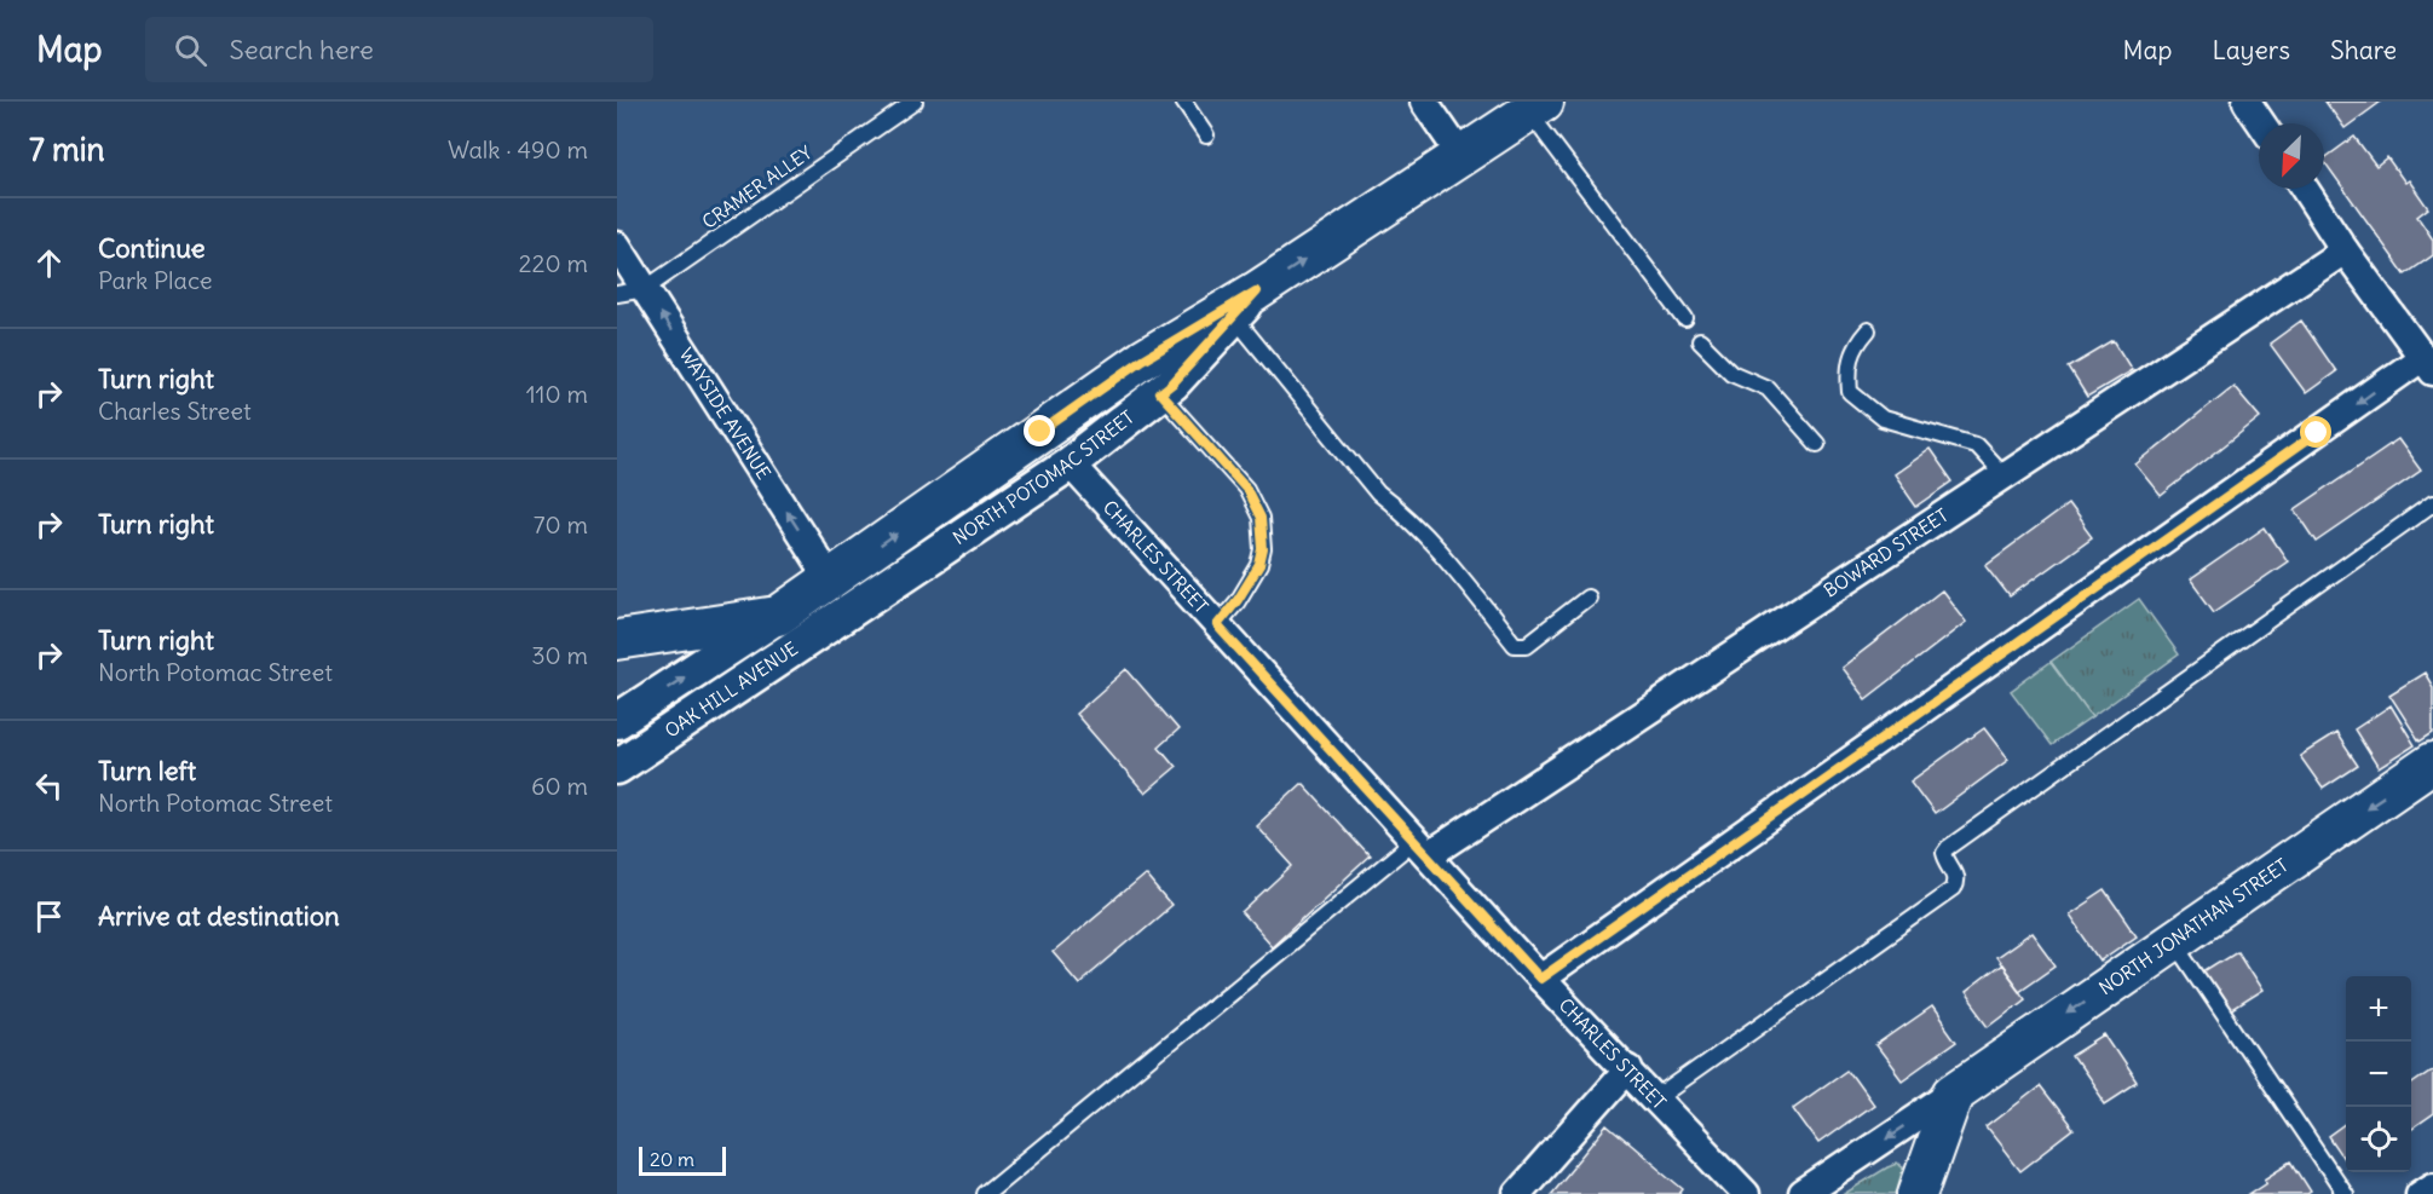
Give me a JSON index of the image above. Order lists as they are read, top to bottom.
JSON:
{
  "streets": {
    "main road": ["NORTH POTOMAC STREET", "OAK HILL AVENUE", "NORTH JONATHAN STREET"],
    "street": ["WAYSIDE AVENUE", "BOWARD STREET", "CHARLES STREET"],
    "lane": ["CRAMER ALLEY"]
  },
  "crossings": [
    ["CRAMER ALLEY", "WAYSIDE AVENUE"],
    ["WAYSIDE AVENUE", "NORTH POTOMAC STREET"],
    ["WAYSIDE AVENUE", "OAK HILL AVENUE"],
    ["NORTH POTOMAC STREET", "CHARLES STREET"],
    ["NORTH POTOMAC STREET", "OAK HILL AVENUE"],
    ["BOWARD STREET", "CHARLES STREET"]
  ],
  "one_way": ["WAYSIDE AVENUE", "NORTH POTOMAC STREET", "NORTH JONATHAN STREET"],
  "scale_bar": "20 m",
  "north": "bottom left",
  "page": {
    "header": "Map",
    "search": "Search here",
    "nav": ["Map", "Layers", "Share"],
    "heading": ["7 min", "Walk · 490 m"],
    "list": [
      ["Continue", "Park Place", "220 m"],
      ["Turn right", "Charles Street", "110 m"],
      ["Turn right", "70 m"],
      ["Turn right", "North Potomac Street", "30 m"],
      ["Turn left", "North Potomac Street", "60 m"],
      "Arrive at destination"
    ],
    "map_buttons": ["+", "−"],
    "scale": "20 m"
  }
}
